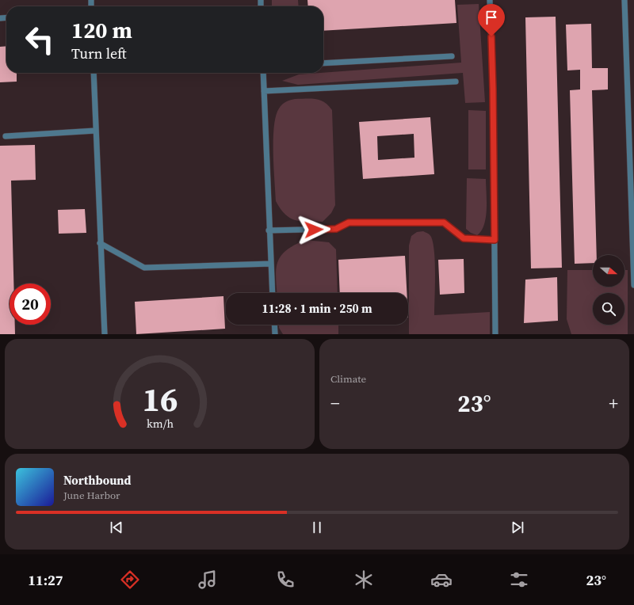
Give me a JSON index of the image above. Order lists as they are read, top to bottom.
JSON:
{
  "north": "right",
  "page": {
    "turn": ["120 m", "Turn left"],
    "limit": "20",
    "trip": "11:28 · 1 min · 250 m",
    "tile": "Climate",
    "heat": ["−", "23°", "+"],
    "song": ["Northbound", "June Harbor"],
    "tabs": ["11:27", "23°"],
    "gauge": ["16", "km/h"]
  }
}
